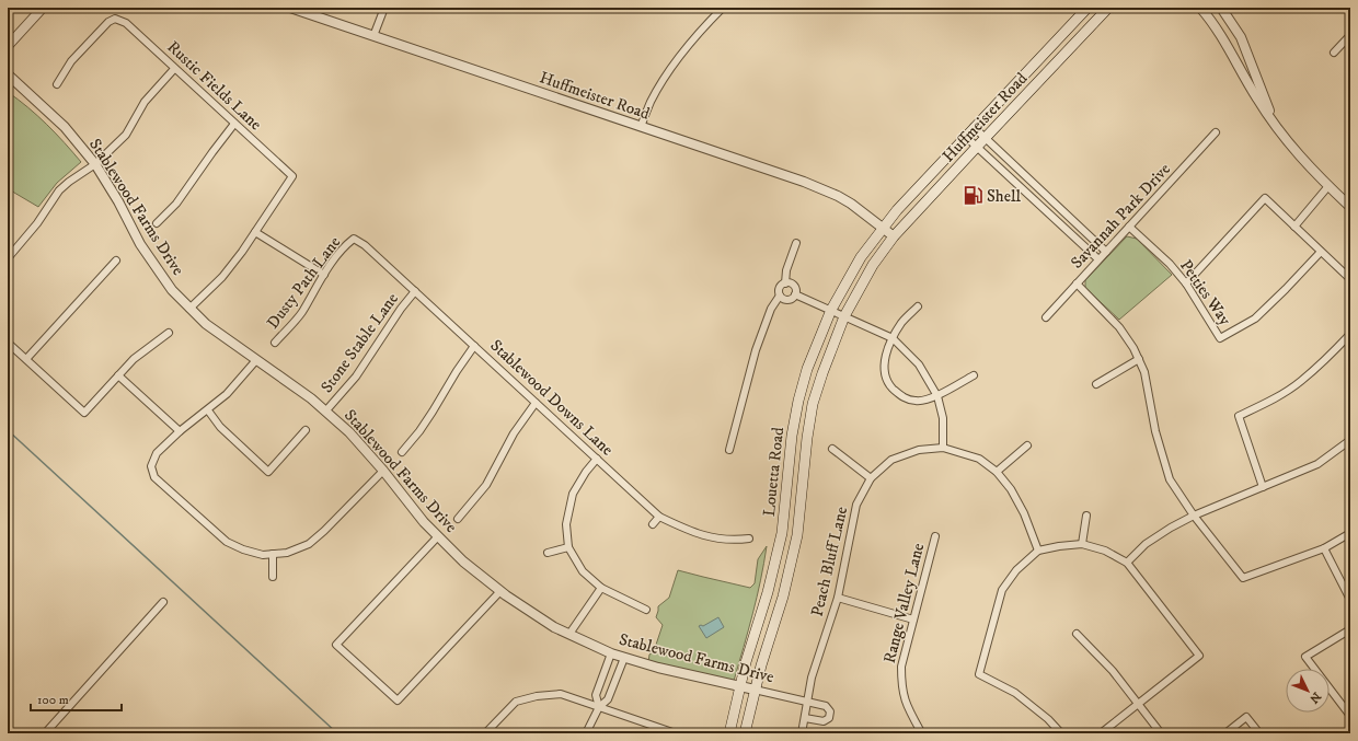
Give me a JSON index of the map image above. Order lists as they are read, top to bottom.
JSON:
{
  "streets": {
    "main road": ["Huffmeister Road", "Louetta Road"],
    "street": [
      "Rustic Fields Lane",
      "Stablewood Farms Drive",
      "Savannah Park Drive",
      "Dusty Path Lane",
      "Petties Way",
      "Stone Stable Lane",
      "Stablewood Downs Lane",
      "Peach Bluff Lane",
      "Range Valley Lane"
    ]
  },
  "crossings": [
    ["Huffmeister Road", "Louetta Road"],
    ["Stablewood Farms Drive", "Stone Stable Lane"],
    ["Stablewood Farms Drive", "Louetta Road"],
    ["Stablewood Farms Drive", "Peach Bluff Lane"],
    ["Savannah Park Drive", "Petties Way"],
    ["Dusty Path Lane", "Stablewood Downs Lane"],
    ["Stone Stable Lane", "Stablewood Downs Lane"]
  ],
  "places": {
    "fuel station": ["Shell"]
  },
  "scale_bar": "100 m",
  "north": "bottom right"
}
